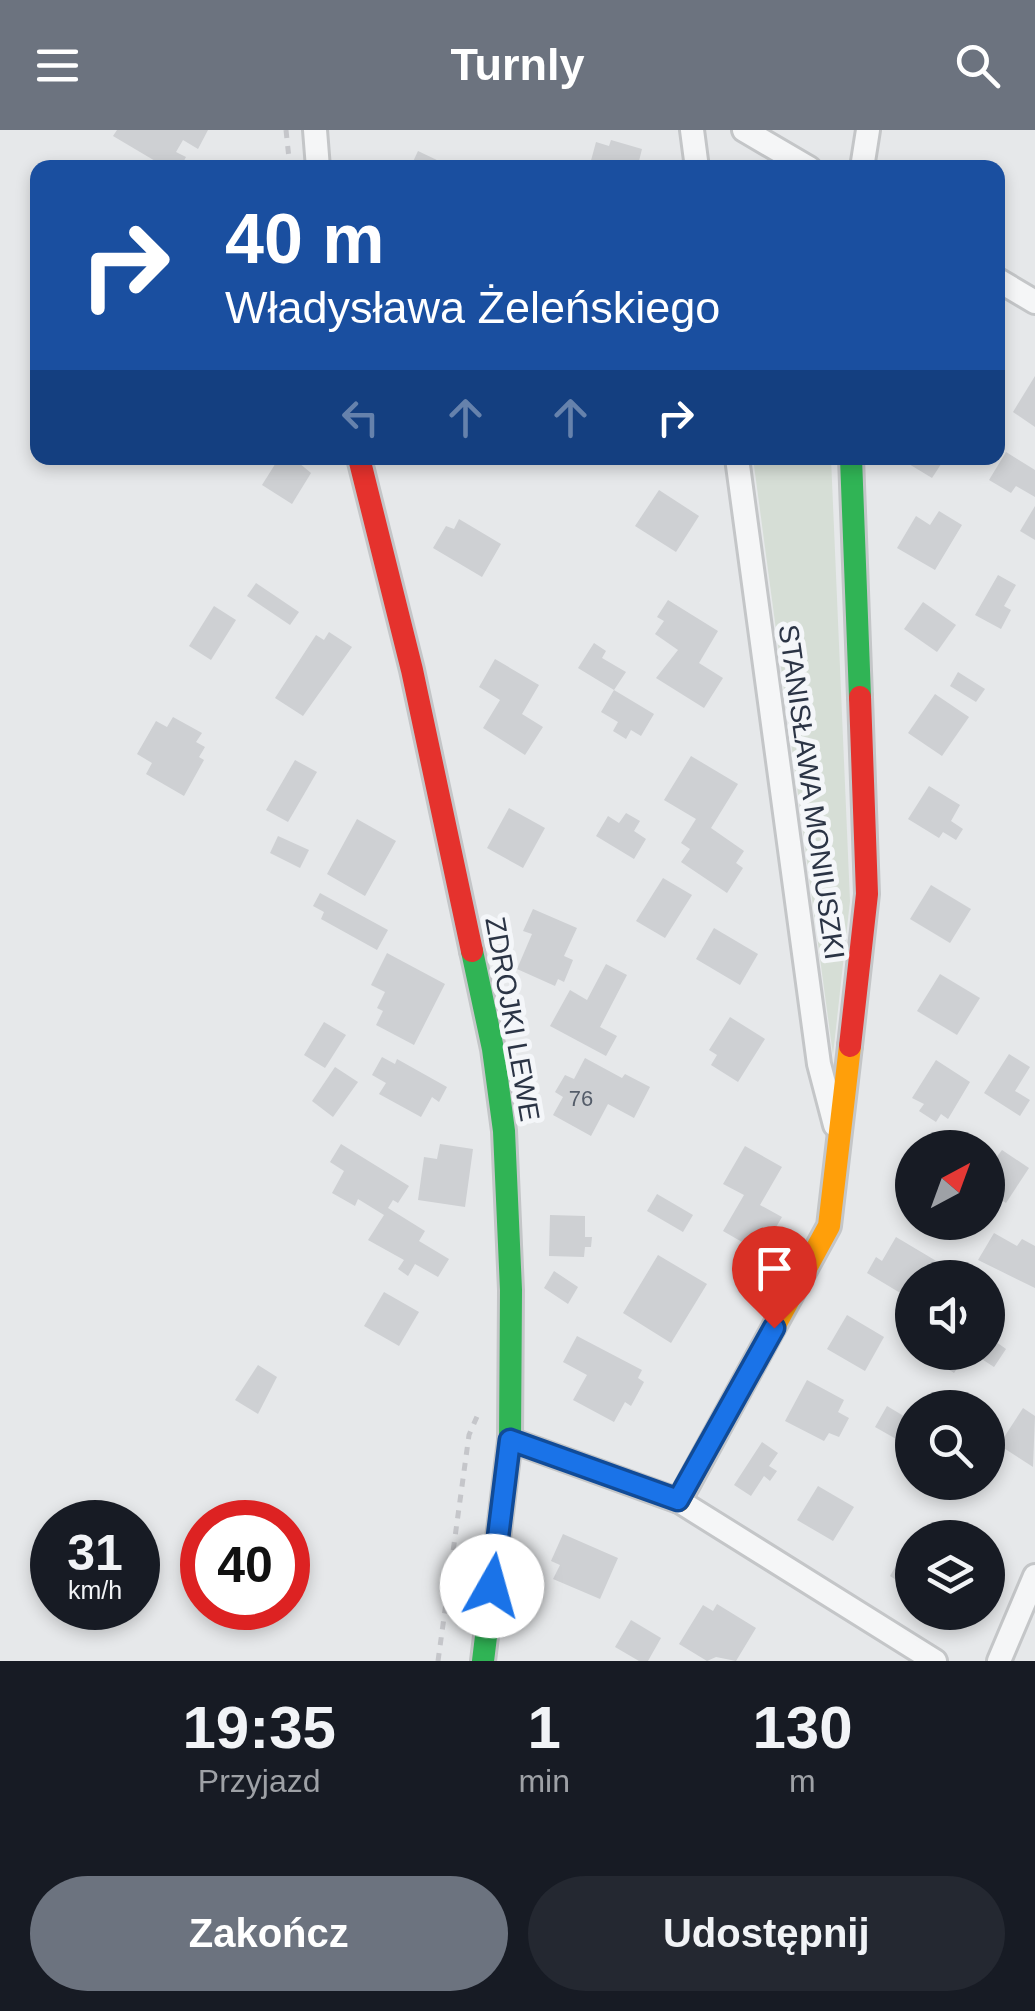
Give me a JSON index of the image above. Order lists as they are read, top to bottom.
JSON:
{
  "streets": {
    "street": ["STANISŁAWA MONIUSZKI", "ZDROJKI LEWE"]
  },
  "house_numbers": ["76"],
  "north": "top right",
  "page": {
    "header": "Turnly",
    "turn": ["40 m", "Władysława Żeleńskiego"],
    "speed": "31 km/h",
    "limit": "40",
    "eta": [
      "19:35",
      "Przyjazd",
      "1",
      "min",
      "130",
      "m"
    ],
    "buttons": ["Zakończ", "Udostępnij"]
  }
}
